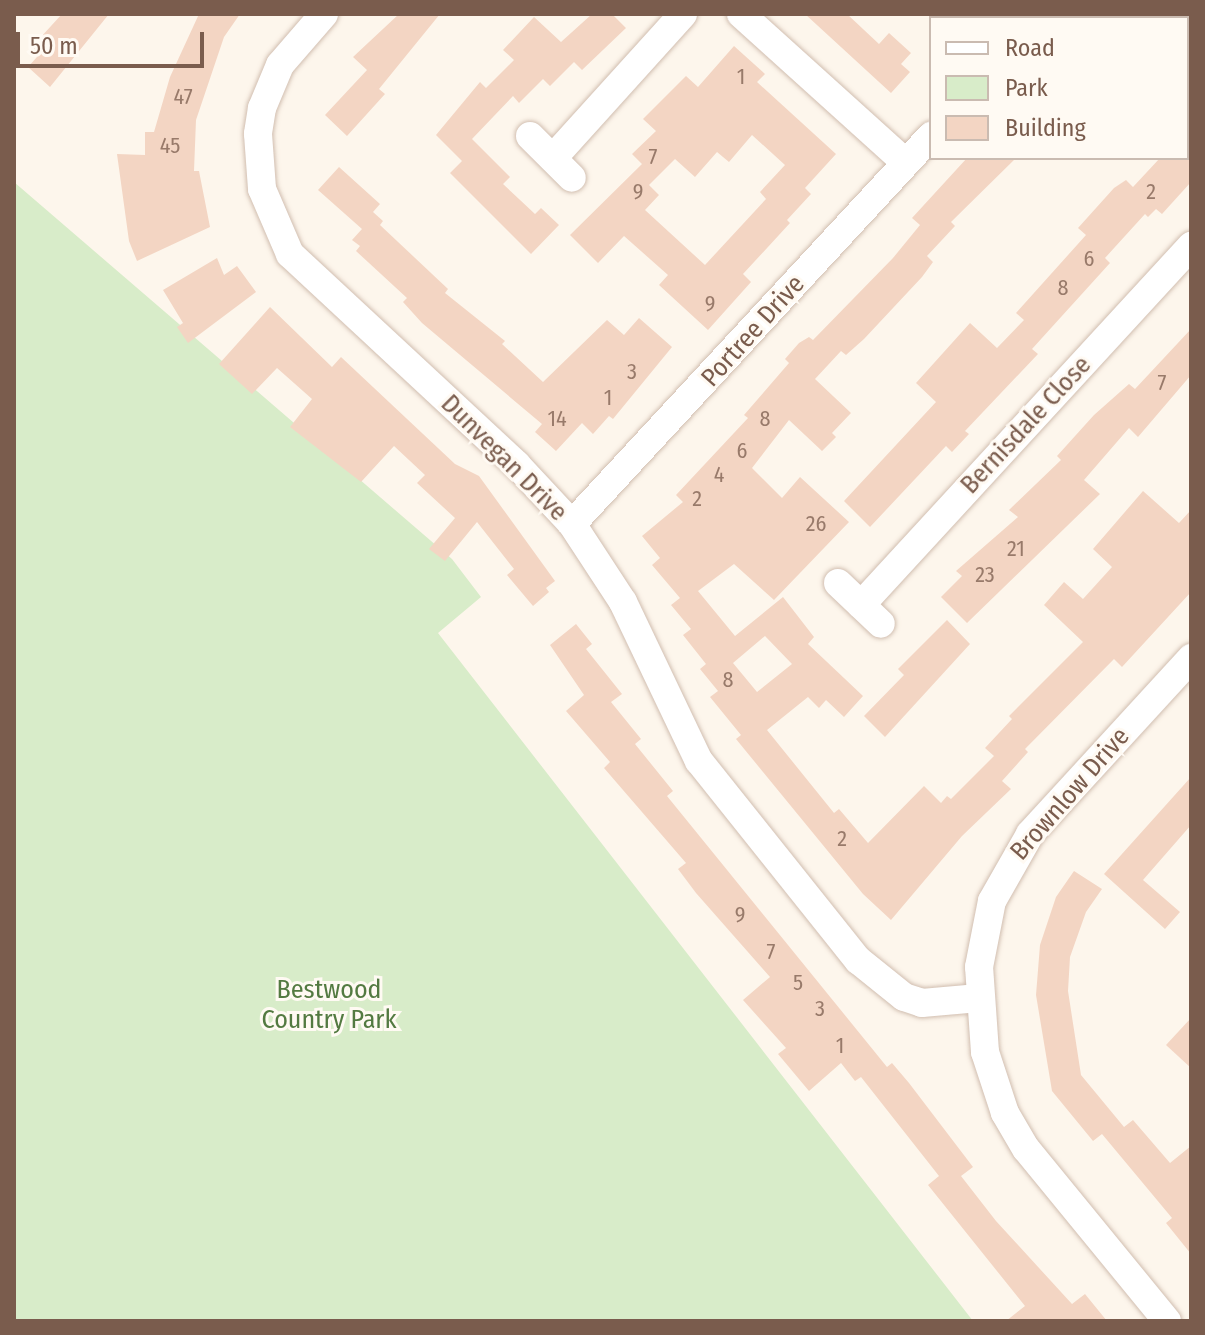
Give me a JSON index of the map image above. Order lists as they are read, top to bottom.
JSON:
{
  "streets": {
    "street": [
      "Portree Drive",
      "Bernisdale Close",
      "Dunvegan Drive",
      "Brownlow Drive"
    ]
  },
  "crossings": [
    ["Portree Drive", "Dunvegan Drive"],
    ["Dunvegan Drive", "Brownlow Drive"]
  ],
  "parks": ["Bestwood Country Park"],
  "house_numbers": [
    "1",
    "47",
    "45",
    "7",
    "9",
    "2",
    "6",
    "8",
    "9",
    "3",
    "7",
    "1",
    "14",
    "8",
    "6",
    "4",
    "2",
    "26",
    "21",
    "23",
    "8",
    "2",
    "9",
    "7",
    "5",
    "3",
    "1"
  ],
  "legend": ["Road", "Park", "Building"],
  "scale_bar": "50 m"
}
